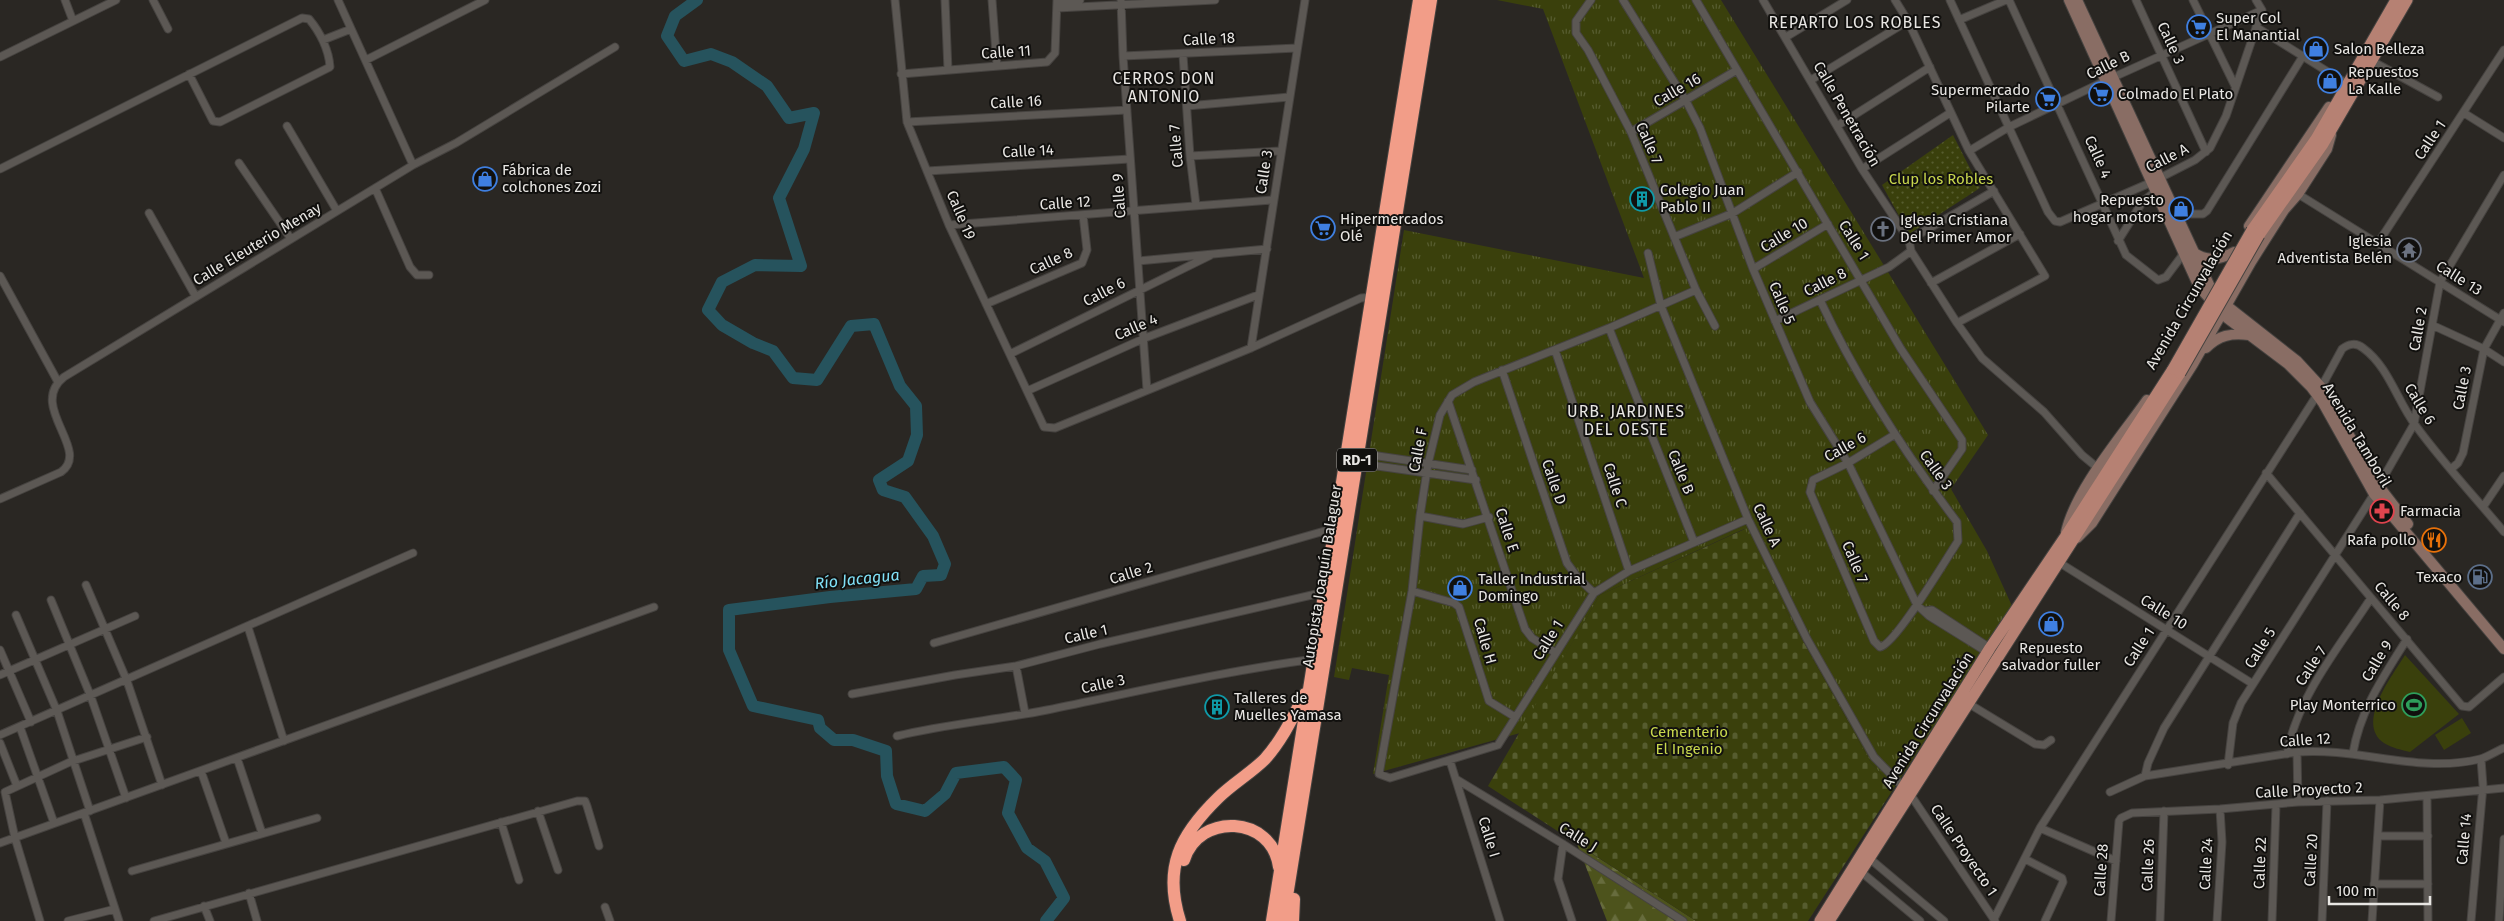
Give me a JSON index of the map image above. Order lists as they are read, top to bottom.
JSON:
{
  "streets": {
    "highway": ["RD-1", "Autopista Joaquín Balaguer"],
    "main road": ["Avenida Circunvalación", "Avenida Tamboril"],
    "street": [
      "Calle 18",
      "Calle 3",
      "Calle 11",
      "Calle B",
      "Calle 16",
      "Calle Penetración",
      "Calle 1",
      "Calle 7",
      "Calle 14",
      "Calle 4",
      "Calle A",
      "Calle 9",
      "Calle 12",
      "Calle 19",
      "Calle 10",
      "Calle Eleuterio Menay",
      "Calle 8",
      "Calle 13",
      "Calle 6",
      "Calle 5",
      "Calle 2",
      "Calle F",
      "Calle D",
      "Calle C",
      "Calle E",
      "Calle H",
      "Calle Proyecto 2",
      "Calle I",
      "Calle J",
      "Calle Proyecto 1",
      "Calle 20",
      "Calle 22",
      "Calle 24",
      "Calle 26",
      "Calle 28"
    ]
  },
  "crossings": [
    ["Calle 18", "Calle 3"],
    ["Calle 18", "Calle 7"],
    ["Calle 18", "Calle 9"],
    ["Calle 3", "Calle B"],
    ["Calle 3", "Calle 1"],
    ["Calle 3", "Calle 7"],
    ["Calle 3", "Calle 4"],
    ["Calle 3", "Calle A"],
    ["Calle 3", "Calle 12"],
    ["Calle 3", "Calle 8"],
    ["Calle 3", "Calle 13"],
    ["Calle 3", "Calle 6"],
    ["Calle 3", "Calle 5"],
    ["Calle 3", "Autopista Joaquín Balaguer"],
    ["Calle 11", "Calle 19"],
    ["Calle B", "Calle 1"],
    ["Calle B", "Calle 4"],
    ["Calle B", "Calle A"],
    ["Calle B", "Calle F"],
    ["Calle 16", "Calle 1"],
    ["Calle 16", "Calle 7"],
    ["Calle 16", "Calle 9"],
    ["Calle 16", "Calle 19"],
    ["Calle 16", "Calle 5"],
    ["Calle Penetración", "Calle 8"],
    ["Calle Penetración", "Avenida Circunvalación"],
    ["Calle 1", "Calle A"],
    ["Calle 1", "Calle 10"],
    ["Calle 1", "Calle 8"],
    ["Calle 1", "Calle 13"],
    ["Calle 1", "Calle 6"],
    ["Calle 1", "Avenida Tamboril"],
    ["Calle 1", "Calle F"],
    ["Calle 1", "Calle D"],
    ["Calle 1", "Calle C"],
    ["Calle 1", "Calle E"],
    ["Calle 1", "Autopista Joaquín Balaguer"],
    ["Calle 1", "Calle H"],
    ["Calle 1", "Calle I"],
    ["Calle 1", "Calle Proyecto 1"],
    ["Calle 7", "Calle 12"],
    ["Calle 7", "Calle 8"],
    ["Calle 7", "Calle 6"],
    ["Calle 7", "Calle F"],
    ["Calle 14", "Calle 9"],
    ["Calle 14", "Calle 12"],
    ["Calle 14", "Calle 19"],
    ["Calle 14", "Calle Proyecto 2"],
    ["Calle 4", "Calle A"],
    ["Calle 4", "Calle 9"],
    ["Calle 4", "Calle 19"],
    ["Calle 4", "Avenida Tamboril"],
    ["Calle A", "Avenida Circunvalación"],
    ["Calle A", "Calle F"],
    ["Calle A", "Calle Proyecto 1"],
    ["Calle 9", "Calle 12"],
    ["Calle 9", "Calle 19"],
    ["Calle 9", "Calle 8"],
    ["Calle 9", "Calle 6"],
    ["Calle 12", "Calle 19"],
    ["Calle 12", "Calle 8"],
    ["Calle 12", "Calle 5"],
    ["Calle 19", "Calle 8"],
    ["Calle 19", "Calle 6"],
    ["Calle 10", "Avenida Circunvalación"],
    ["Calle 10", "Calle 5"],
    ["Calle 8", "Calle 5"],
    ["Calle 13", "Avenida Circunvalación"],
    ["Calle 13", "Calle 2"],
    ["Calle 6", "Calle 5"],
    ["Calle 6", "Calle 2"],
    ["Calle 6", "Avenida Tamboril"],
    ["Avenida Circunvalación", "Avenida Tamboril"],
    ["Avenida Circunvalación", "Calle Proyecto 1"],
    ["Calle 5", "Calle 2"],
    ["Calle 5", "Avenida Tamboril"],
    ["Calle 2", "Avenida Tamboril"],
    ["Calle 2", "Autopista Joaquín Balaguer"],
    ["Calle F", "Calle D"],
    ["Calle F", "Calle C"],
    ["Calle F", "Calle E"],
    ["Calle F", "Calle H"],
    ["Calle Proyecto 2", "Calle 20"],
    ["Calle Proyecto 2", "Calle 22"],
    ["Calle Proyecto 2", "Calle 24"],
    ["Calle Proyecto 2", "Calle 26"],
    ["Calle Proyecto 2", "Calle 28"],
    ["Calle I", "Calle J"]
  ],
  "districts": ["REPARTO LOS ROBLES", "CERROS DON ANTONIO", "URB. JARDINES DEL OESTE"],
  "water": ["Río Jacagua"],
  "parks": ["Clup los Robles", "Cementerio El Ingenio"],
  "places": {
    "supermarket": [
      "Super Col El Manantial",
      "Colmado El Plato",
      "Supermercado Pilarte",
      "Hipermercados Olé"
    ],
    "shop": [
      "Salon Belleza",
      "Repuestos La Kalle",
      "Fábrica de colchones Zozi",
      "Repuesto hogar motors",
      "Taller Industrial Domingo",
      "Repuesto salvador fuller"
    ],
    "building": ["Colegio Juan Pablo II", "Talleres de Muelles Yamasa"],
    "church": ["Iglesia Cristiana Del Primer Amor"],
    "temple": ["Iglesia Adventista Belén"],
    "pharmacy": ["Farmacia"],
    "restaurant": ["Rafa pollo"],
    "fuel station": ["Texaco"],
    "sports": ["Play Monterrico"]
  },
  "scale_bar": "100 m"
}
